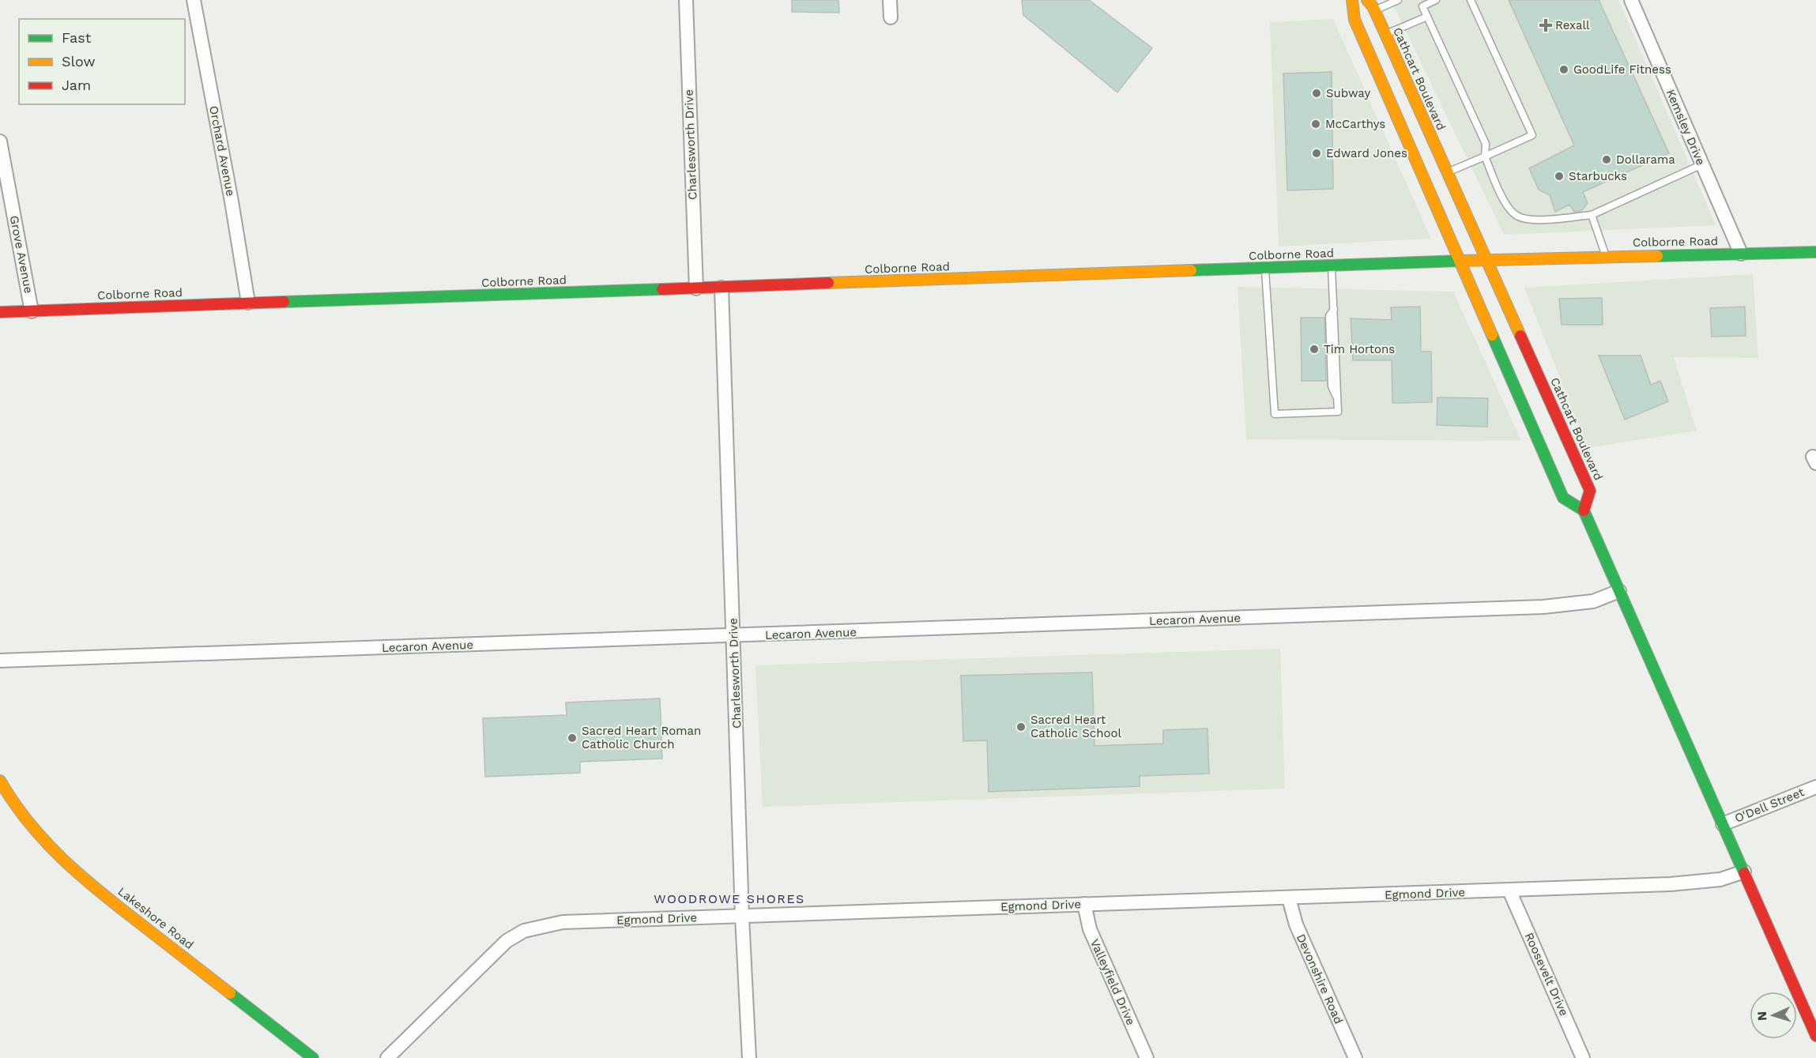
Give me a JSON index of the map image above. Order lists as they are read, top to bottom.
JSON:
{
  "streets": {
    "street": [
      "Cathcart Boulevard",
      "Kemsley Drive",
      "Charlesworth Drive",
      "Orchard Avenue",
      "Colborne Road",
      "Grove Avenue",
      "Lecaron Avenue",
      "O'Dell Street",
      "Egmond Drive",
      "Lakeshore Road",
      "Roosevelt Drive",
      "Devonshire Road",
      "Valleyfield Drive"
    ]
  },
  "crossings": [
    ["Cathcart Boulevard", "Colborne Road"],
    ["Kemsley Drive", "Colborne Road"],
    ["Charlesworth Drive", "Colborne Road"],
    ["Charlesworth Drive", "Lecaron Avenue"],
    ["Charlesworth Drive", "Egmond Drive"],
    ["Orchard Avenue", "Colborne Road"],
    ["Colborne Road", "Grove Avenue"],
    ["Egmond Drive", "Roosevelt Drive"],
    ["Egmond Drive", "Devonshire Road"],
    ["Egmond Drive", "Valleyfield Drive"]
  ],
  "districts": ["WOODROWE SHORES"],
  "places": {
    "health": ["Rexall"],
    "other": [
      "GoodLife Fitness",
      "Subway",
      "McCarthys",
      "Edward Jones",
      "Dollarama",
      "Starbucks",
      "Tim Hortons",
      "Sacred Heart Catholic School",
      "Sacred Heart Roman Catholic Church"
    ]
  },
  "legend": ["Fast", "Slow", "Jam"],
  "north": "left"
}
